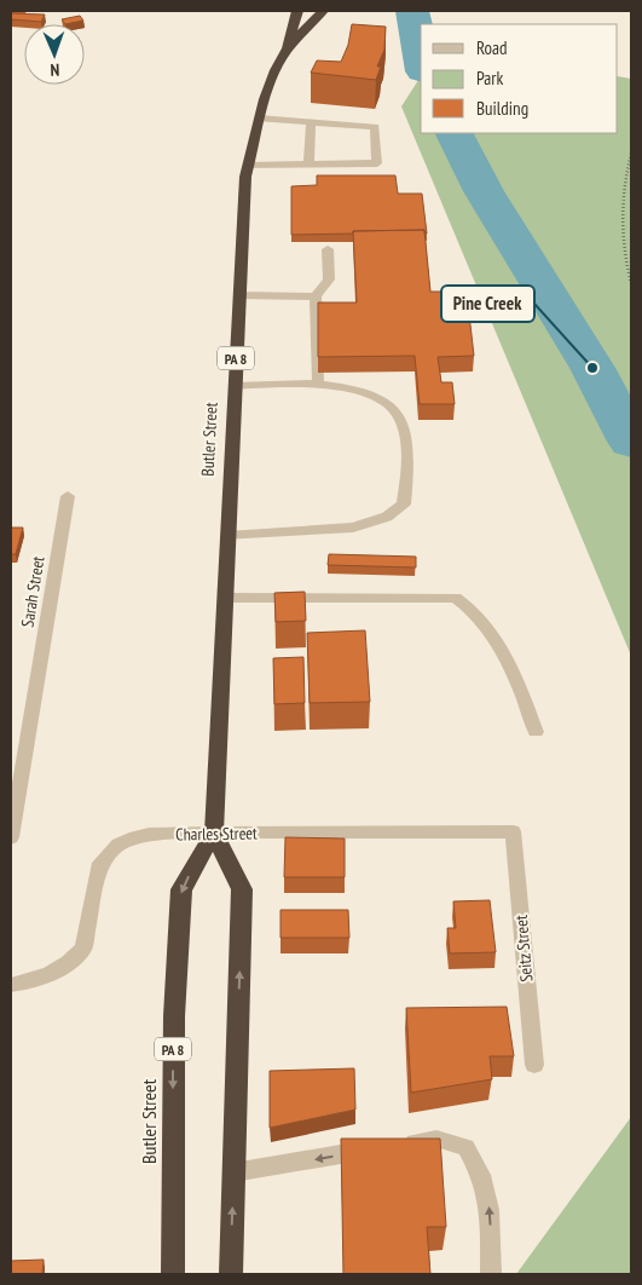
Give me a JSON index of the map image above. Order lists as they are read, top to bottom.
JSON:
{
  "streets": {
    "highway": ["PA 8", "Butler Street"],
    "street": ["Sarah Street", "Charles Street", "Seitz Street"]
  },
  "crossings": [
    ["Butler Street", "Charles Street"],
    ["Charles Street", "Seitz Street"]
  ],
  "places": ["Pine Creek"],
  "legend": ["Road", "Park", "Building"],
  "north": "bottom"
}
